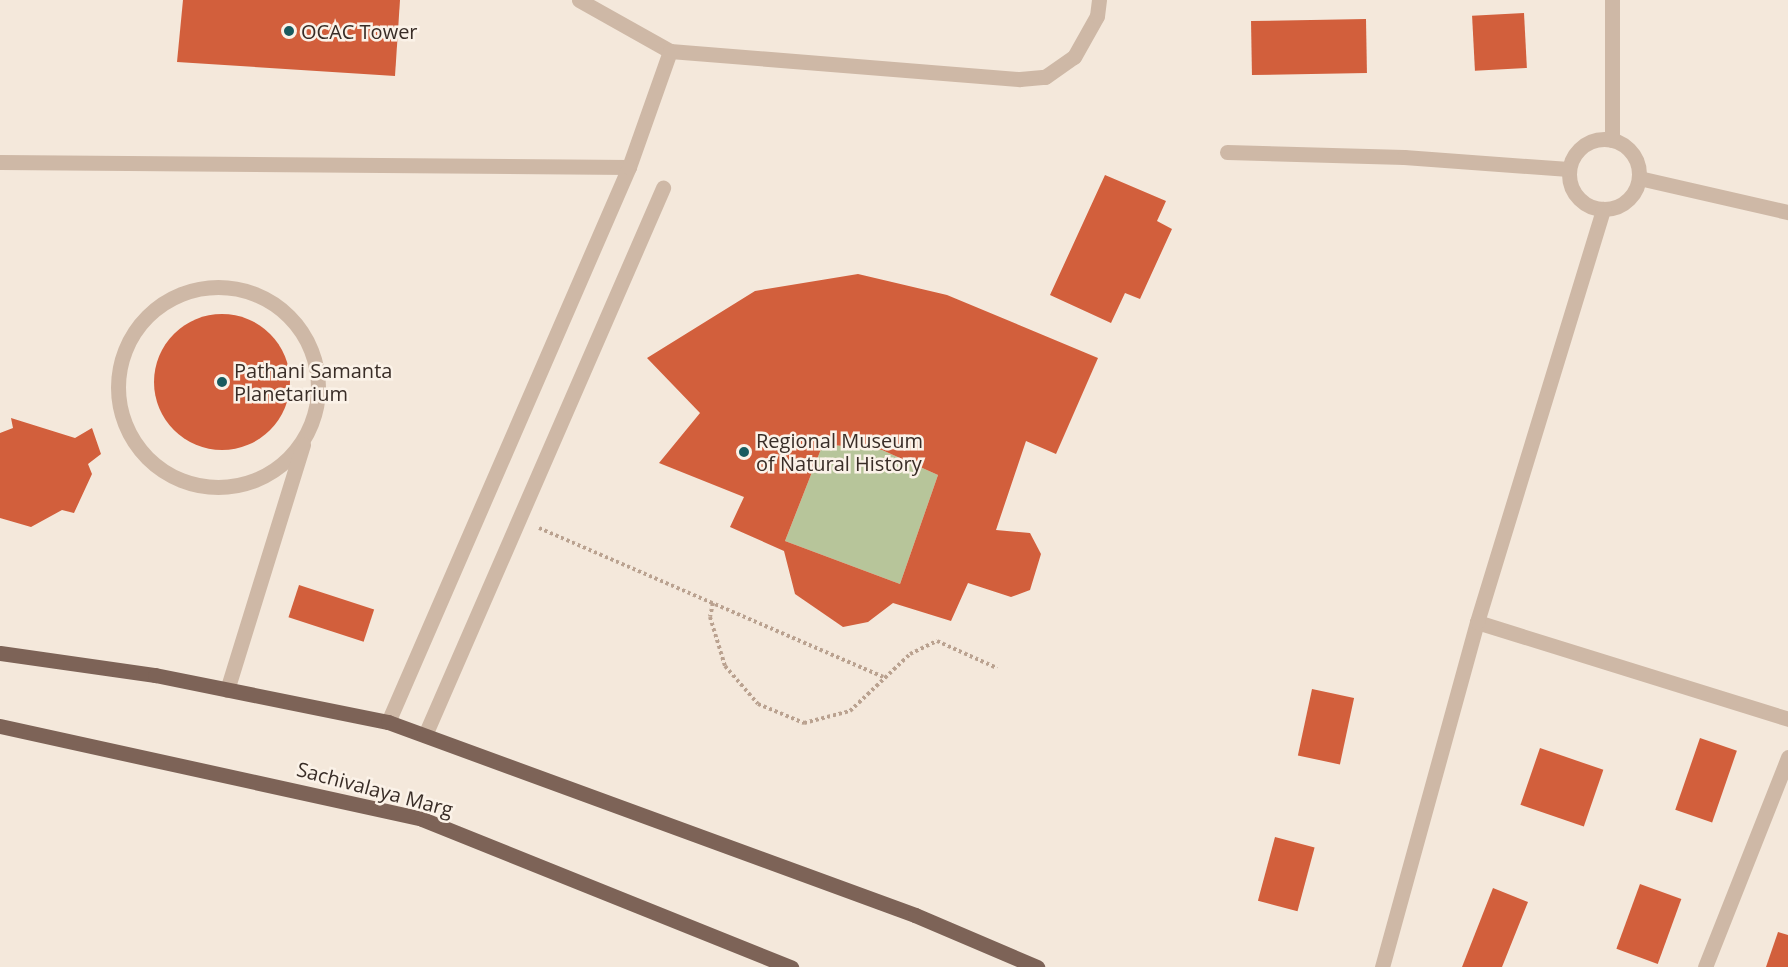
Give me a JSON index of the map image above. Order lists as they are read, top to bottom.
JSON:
{
  "streets": {
    "main road": ["Sachivalaya Marg"]
  },
  "places": ["OCAC Tower", "Pathani Samanta Planetarium", "Regional Museum of Natural History"]
}
